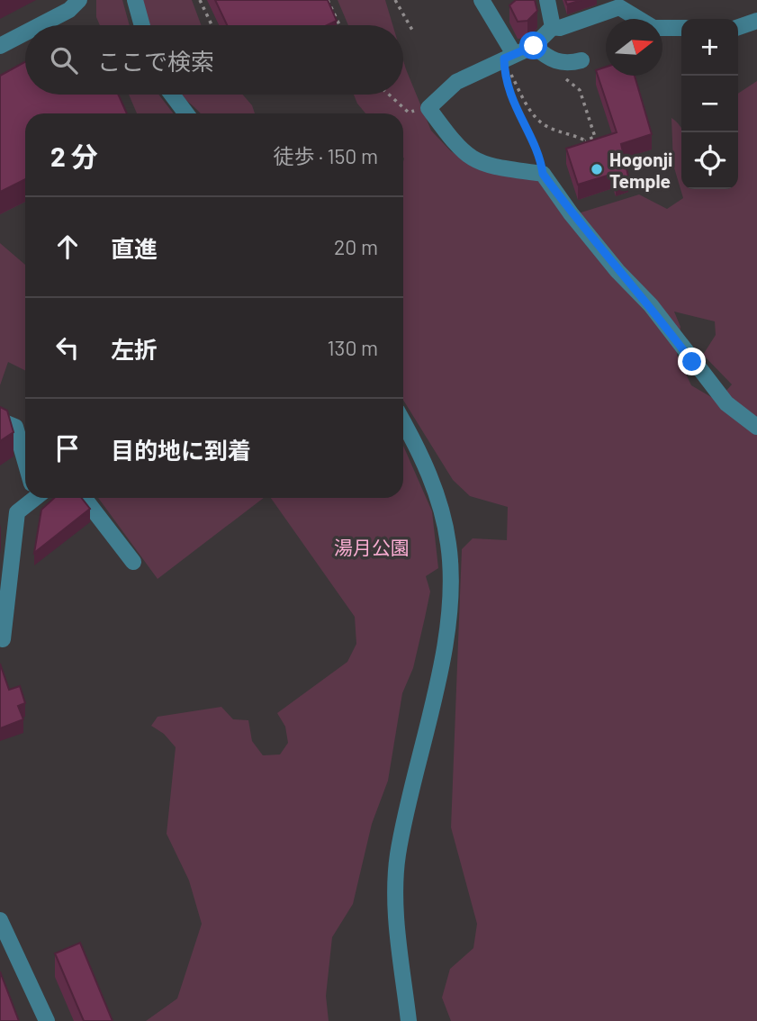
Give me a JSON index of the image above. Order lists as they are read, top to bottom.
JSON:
{
  "parks": ["湯月公園"],
  "places": ["Hogonji Temple"],
  "north": "right",
  "page": {
    "map_buttons": ["+", "−"],
    "search": "ここで検索",
    "heading": ["2 分", "徒歩 · 150 m"],
    "list": [
      ["直進", "20 m"],
      ["左折", "130 m"],
      "目的地に到着"
    ]
  }
}
